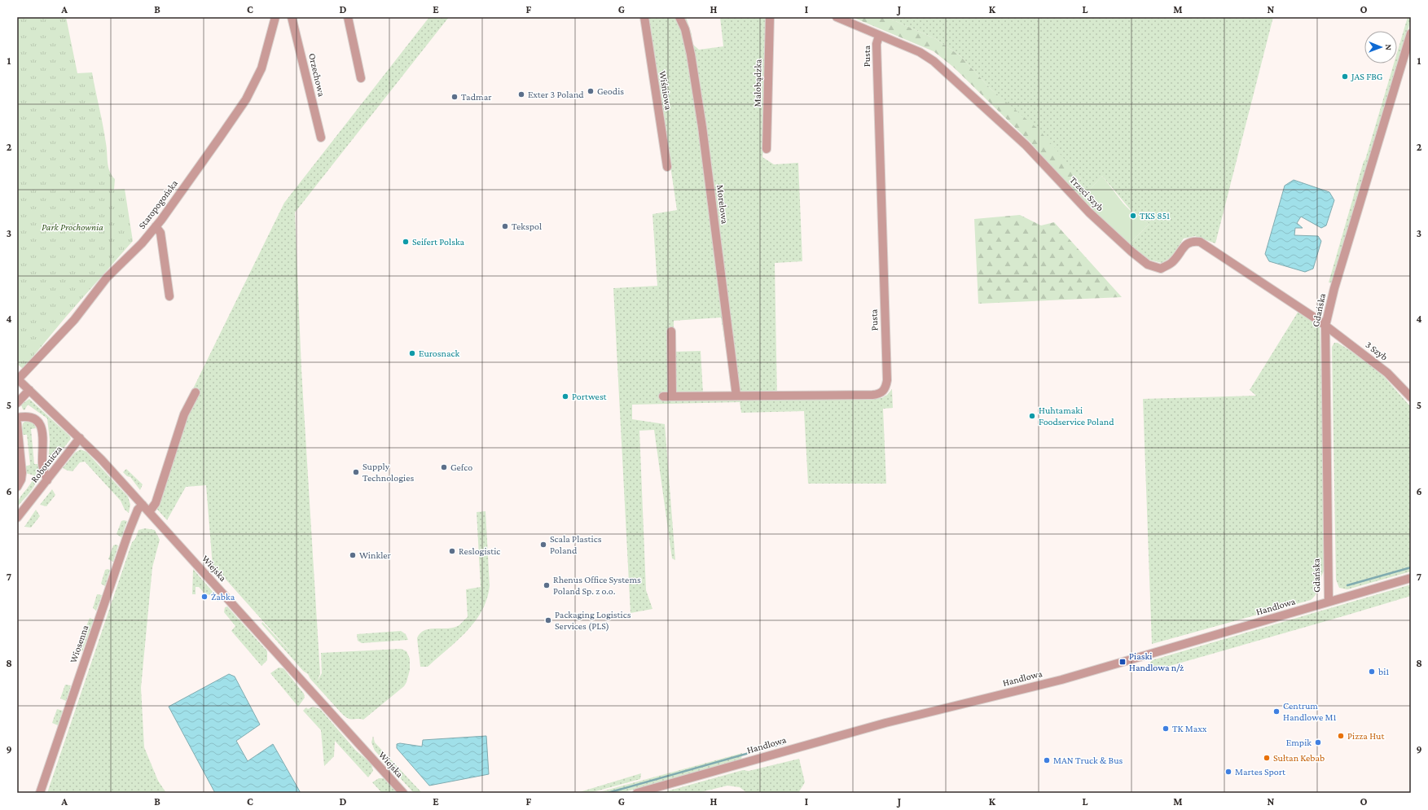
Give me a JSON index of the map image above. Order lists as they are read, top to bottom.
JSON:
{
  "streets": {
    "street": [
      "Pusta",
      "Orzechowa",
      "Małobądzka",
      "Wiśniowa",
      "Trzeci Szyb",
      "Staropogońska",
      "Morelowa",
      "Gdańska",
      "3 Szyb",
      "Robotnicza",
      "Wiejska",
      "Handlowa",
      "Wiosenna"
    ]
  },
  "crossings": [
    ["Pusta", "Trzeci Szyb"],
    ["Pusta", "Morelowa"],
    ["Trzeci Szyb", "Gdańska"],
    ["Trzeci Szyb", "3 Szyb"],
    ["Staropogońska", "Wiejska"],
    ["Gdańska", "3 Szyb"],
    ["Gdańska", "Handlowa"],
    ["Robotnicza", "Wiejska"],
    ["Wiejska", "Wiosenna"]
  ],
  "parks": ["Park Prochownia"],
  "places": {
    "other": [
      "JAS FBG",
      "Geodis",
      "Exter 3 Poland",
      "Tadmar",
      "TKS 851",
      "Tekspol",
      "Seifert Polska",
      "Eurosnack",
      "Portwest",
      "Huhtamaki Foodservice Poland",
      "Gefco",
      "Supply Technologies",
      "Scala Plastics Poland",
      "Reslogistic",
      "Winkler",
      "Rhenus Office Systems Poland Sp. z o.o.",
      "Żabka",
      "Packaging Logistics Services (PLS)",
      "bi1",
      "Centrum Handlowe M1",
      "TK Maxx",
      "Pizza Hut",
      "Empik",
      "Sułtan Kebab",
      "MAN Truck & Bus",
      "Martes Sport"
    ],
    "transit": ["Piaski Handlowa n/ż"]
  },
  "north": "right",
  "grid": {
    "columns": [
      "A",
      "B",
      "C",
      "D",
      "E",
      "F",
      "G",
      "H",
      "I",
      "J",
      "K",
      "L",
      "M",
      "N",
      "O"
    ],
    "rows": [
      "1",
      "2",
      "3",
      "4",
      "5",
      "6",
      "7",
      "8",
      "9"
    ]
  }
}
